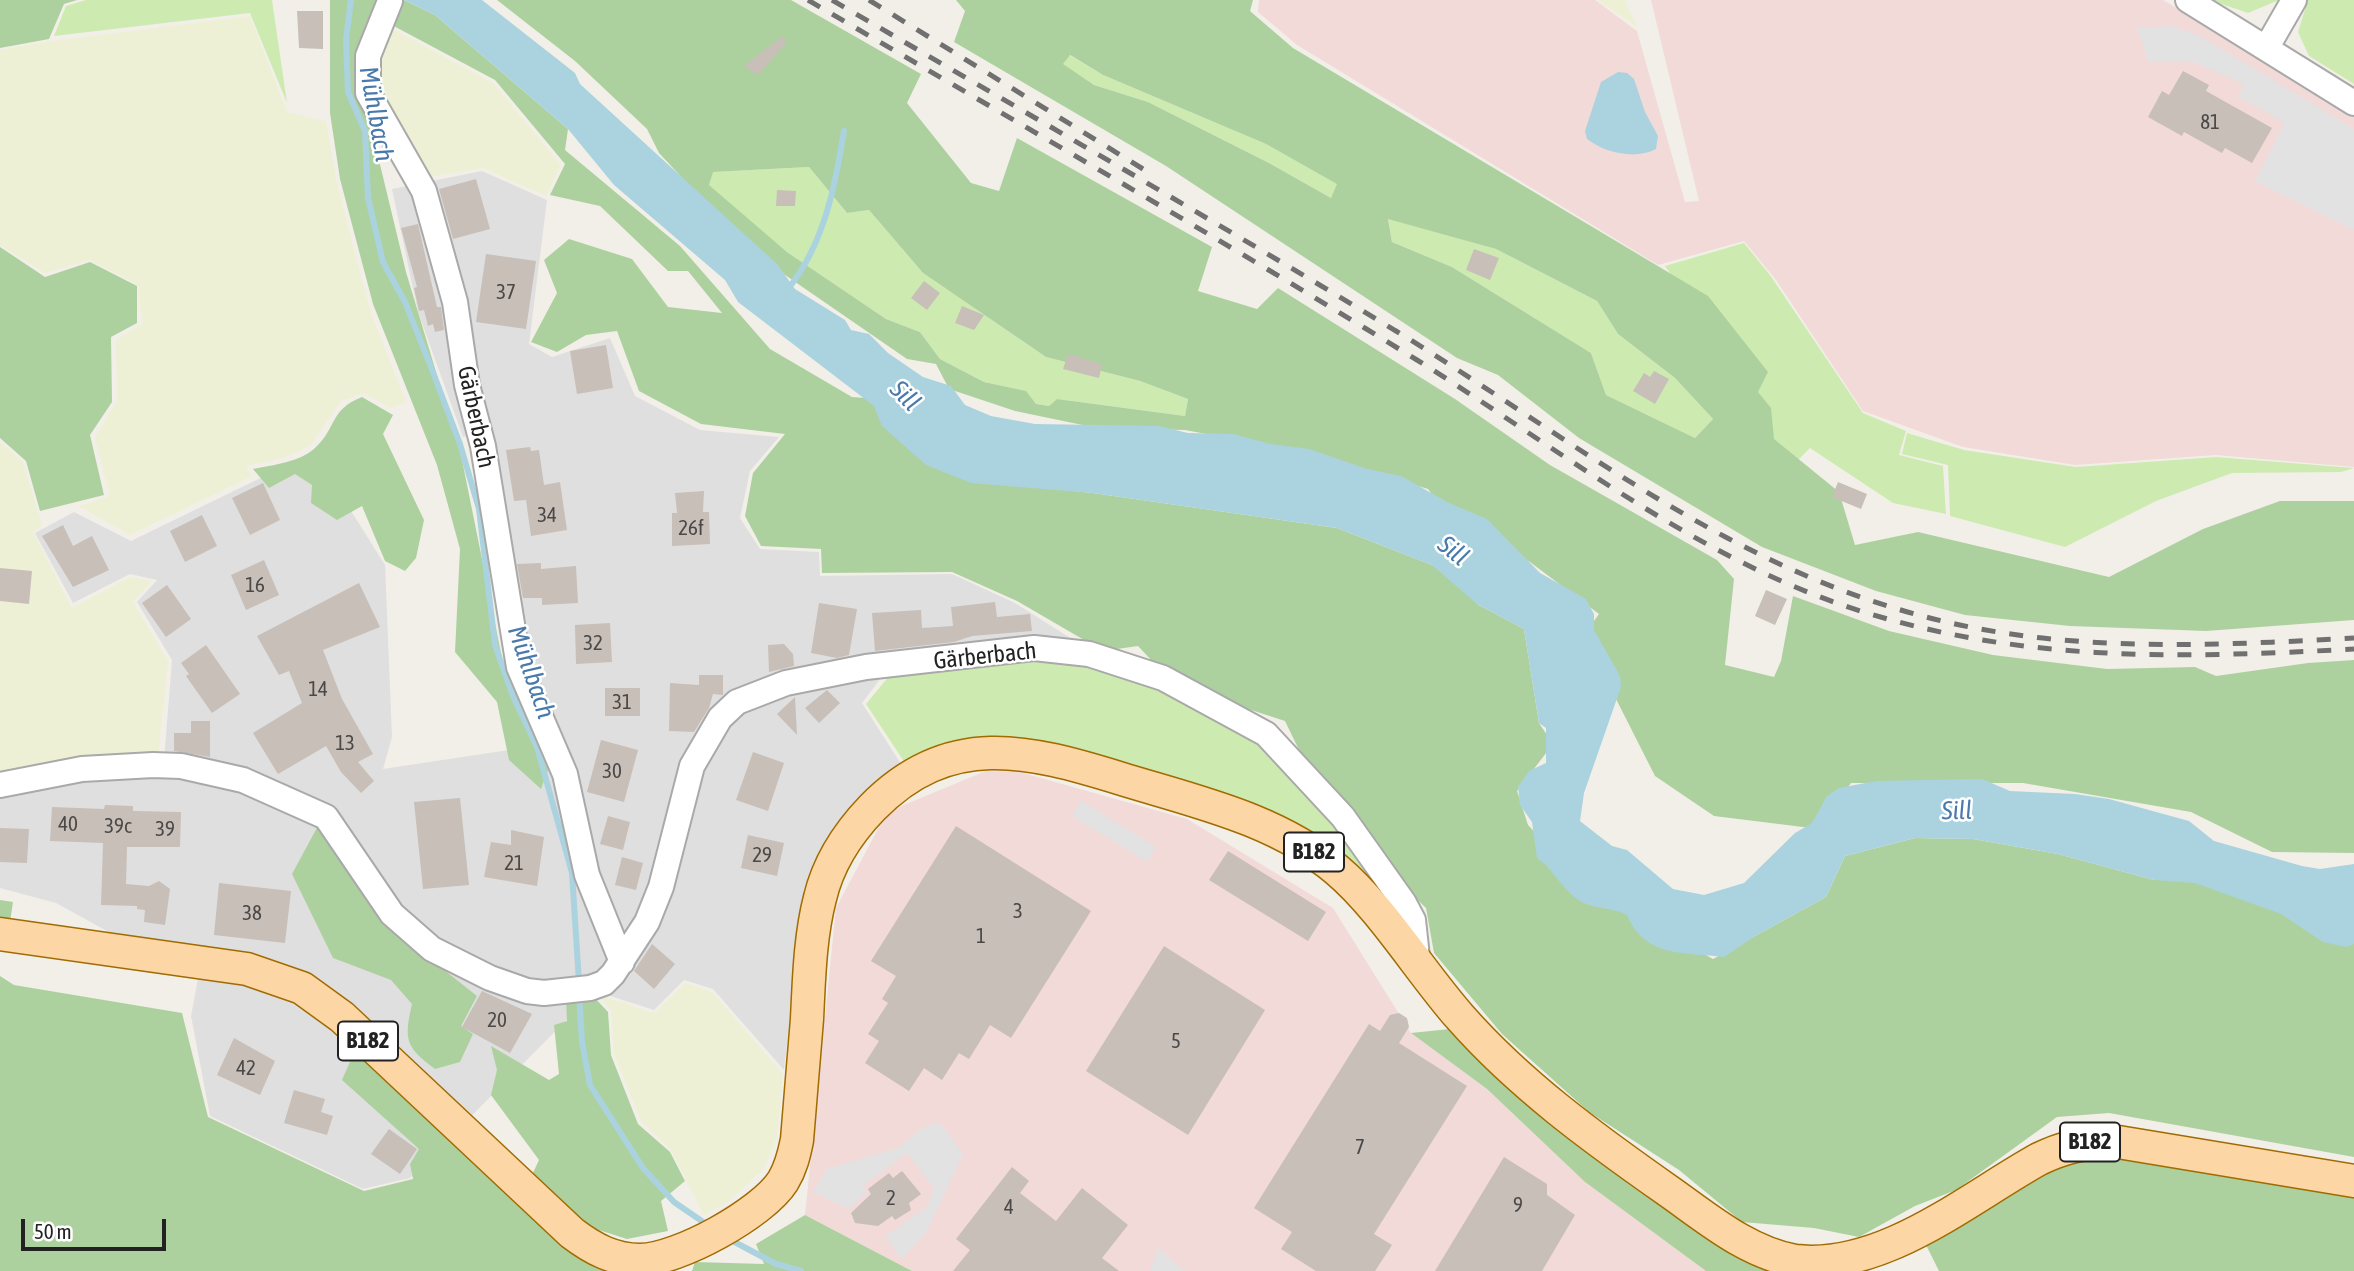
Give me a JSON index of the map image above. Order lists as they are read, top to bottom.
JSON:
{
  "streets": {
    "main road": ["B182"],
    "street": ["Gärberbach"]
  },
  "crossings": [
    ["Gärberbach", "B182"]
  ],
  "water": ["Mühlbach", "Sill"],
  "house_numbers": [
    "81",
    "37",
    "34",
    "26f",
    "16",
    "32",
    "14",
    "31",
    "13",
    "30",
    "40",
    "39c",
    "39",
    "29",
    "21",
    "3",
    "38",
    "1",
    "20",
    "5",
    "42",
    "7",
    "2",
    "9",
    "4"
  ],
  "scale_bar": "50 m"
}
